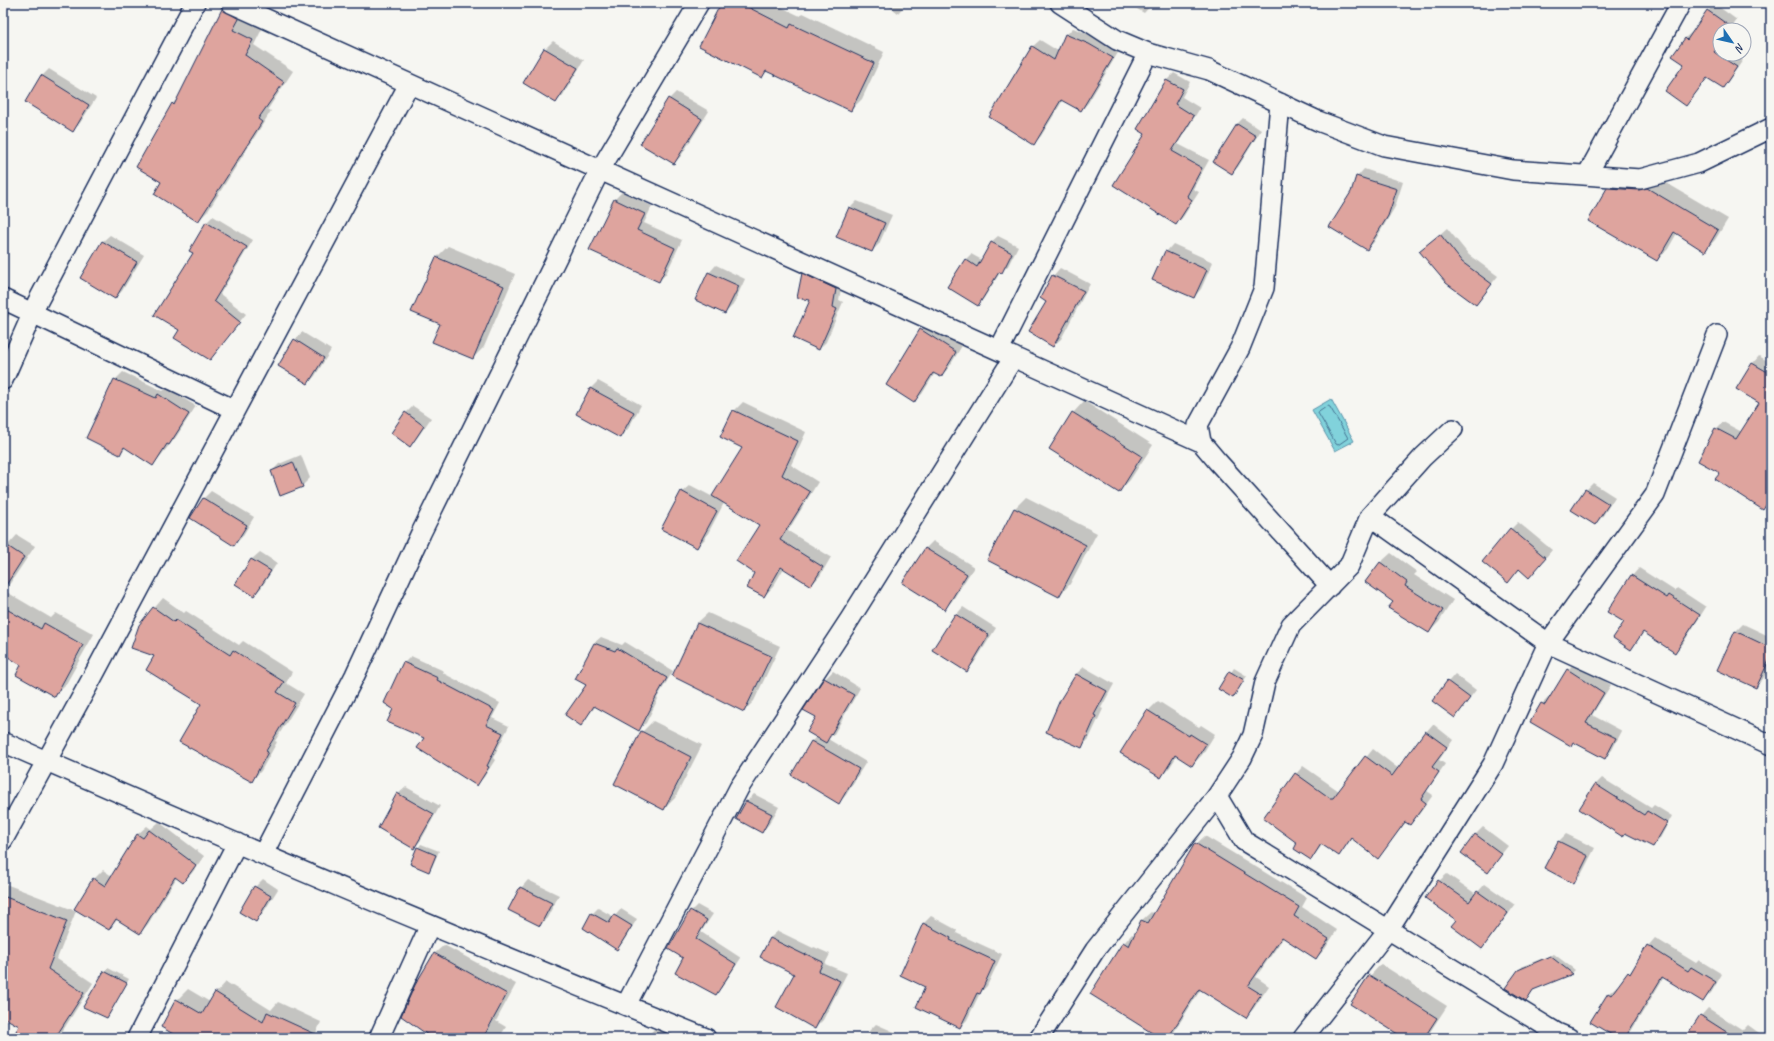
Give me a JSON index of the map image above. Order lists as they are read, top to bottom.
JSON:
{
  "north": "bottom right"
}
